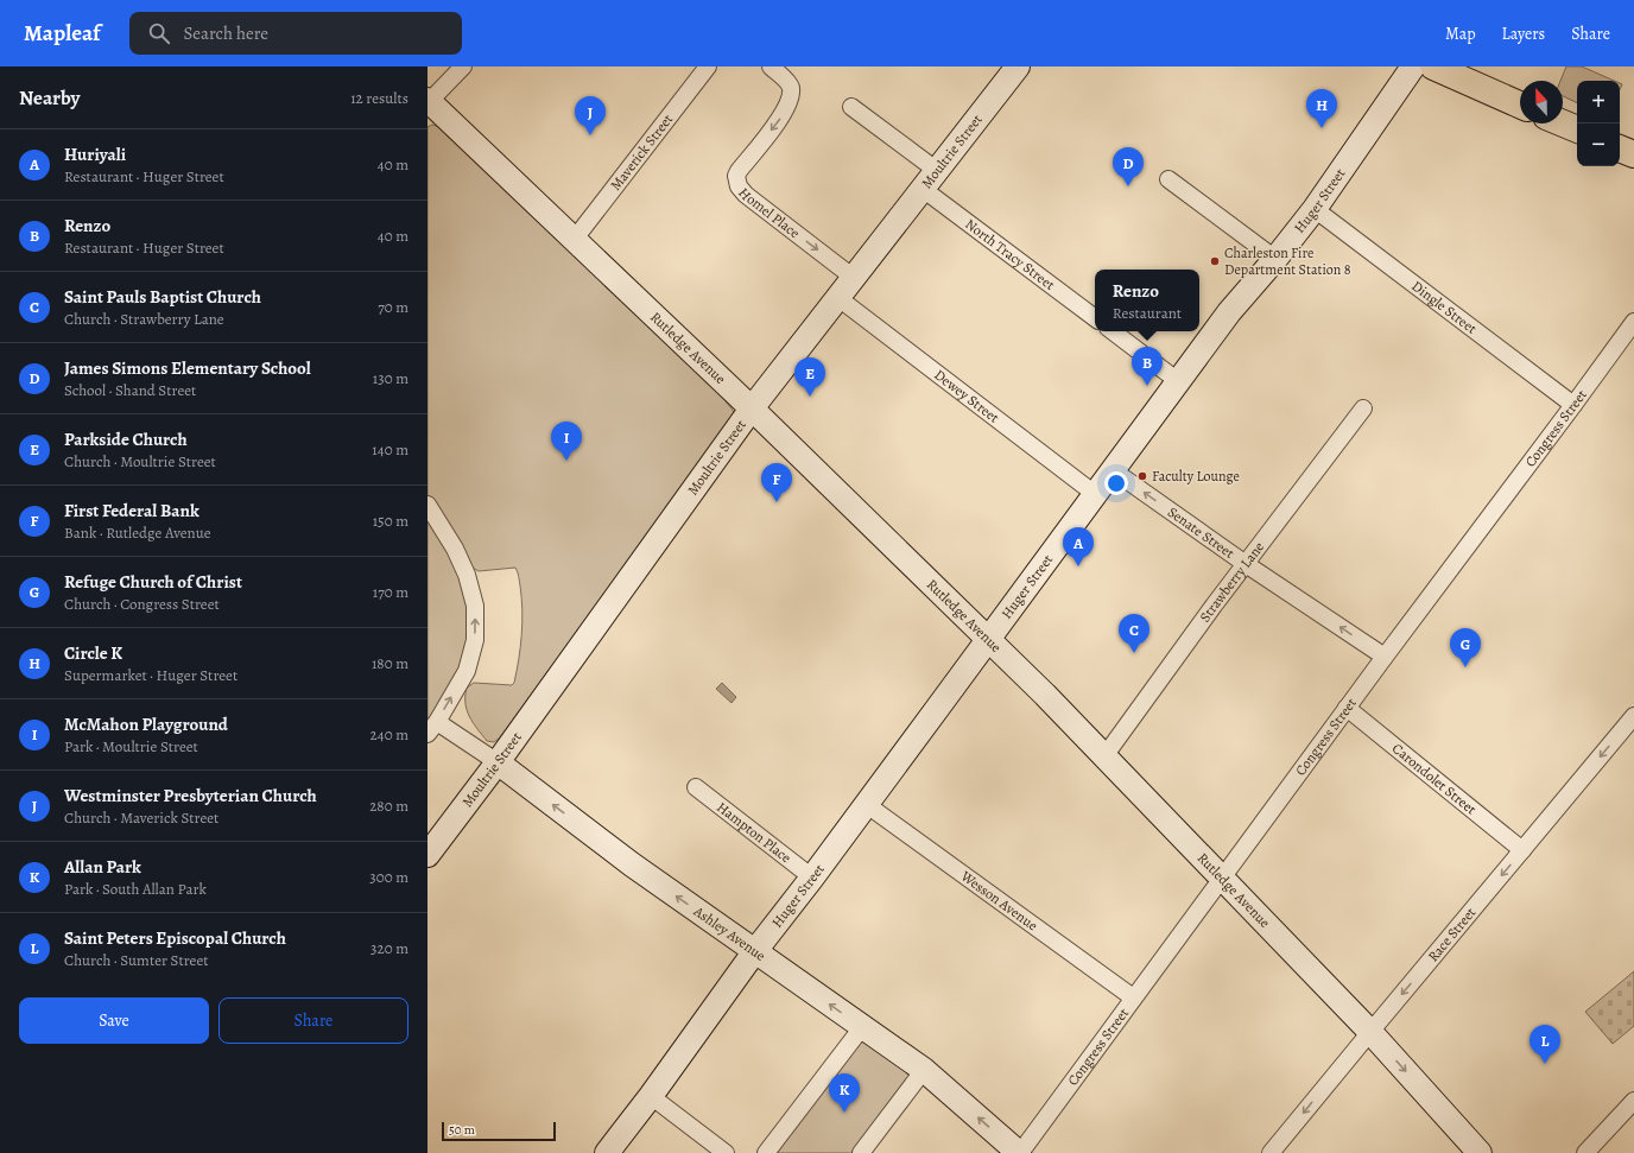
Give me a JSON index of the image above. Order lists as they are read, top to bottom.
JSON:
{
  "streets": {
    "street": [
      "Maverick Street",
      "Moultrie Street",
      "Huger Street",
      "Homel Place",
      "North Tracy Street",
      "Dingle Street",
      "Rutledge Avenue",
      "Dewey Street",
      "Congress Street",
      "Senate Street",
      "Strawberry Lane",
      "Carondolet Street",
      "Hampton Place",
      "Wesson Avenue",
      "Ashley Avenue",
      "Race Street"
    ]
  },
  "crossings": [
    ["Maverick Street", "Rutledge Avenue"],
    ["Moultrie Street", "Homel Place"],
    ["Moultrie Street", "North Tracy Street"],
    ["Moultrie Street", "Rutledge Avenue"],
    ["Moultrie Street", "Dewey Street"],
    ["Moultrie Street", "Ashley Avenue"],
    ["Huger Street", "Dingle Street"],
    ["Huger Street", "Rutledge Avenue"],
    ["Huger Street", "Dewey Street"],
    ["Huger Street", "Senate Street"],
    ["Huger Street", "Hampton Place"],
    ["Huger Street", "Wesson Avenue"],
    ["Huger Street", "Ashley Avenue"],
    ["Dingle Street", "Congress Street"],
    ["Rutledge Avenue", "Congress Street"],
    ["Rutledge Avenue", "Strawberry Lane"],
    ["Rutledge Avenue", "Race Street"],
    ["Congress Street", "Senate Street"],
    ["Congress Street", "Carondolet Street"],
    ["Congress Street", "Wesson Avenue"],
    ["Congress Street", "Ashley Avenue"],
    ["Senate Street", "Strawberry Lane"],
    ["Carondolet Street", "Race Street"]
  ],
  "one_way": ["Senate Street", "Ashley Avenue", "Race Street"],
  "places": ["Charleston Fire Department Station 8", "Faculty Lounge"],
  "scale_bar": "50 m",
  "north": "top",
  "page": {
    "header": "Mapleaf",
    "search": "Search here",
    "nav": ["Map", "Layers", "Share"],
    "heading": ["Nearby", "12 results"],
    "map_buttons": ["+", "−"],
    "pins": [
      "H",
      "J",
      "D",
      "B",
      "E",
      "I",
      "F",
      "A",
      "C",
      "G",
      "L",
      "K"
    ],
    "list": [
      {
        "mark": "A",
        "name": "Huriyali",
        "note": "Restaurant · Huger Street",
        "value": "40 m"
      },
      {
        "mark": "B",
        "name": "Renzo",
        "note": "Restaurant · Huger Street",
        "value": "40 m"
      },
      {
        "mark": "C",
        "name": "Saint Pauls Baptist Church",
        "note": "Church · Strawberry Lane",
        "value": "70 m"
      },
      {
        "mark": "D",
        "name": "James Simons Elementary School",
        "note": "School · Shand Street",
        "value": "130 m"
      },
      {
        "mark": "E",
        "name": "Parkside Church",
        "note": "Church · Moultrie Street",
        "value": "140 m"
      },
      {
        "mark": "F",
        "name": "First Federal Bank",
        "note": "Bank · Rutledge Avenue",
        "value": "150 m"
      },
      {
        "mark": "G",
        "name": "Refuge Church of Christ",
        "note": "Church · Congress Street",
        "value": "170 m"
      },
      {
        "mark": "H",
        "name": "Circle K",
        "note": "Supermarket · Huger Street",
        "value": "180 m"
      },
      {
        "mark": "I",
        "name": "McMahon Playground",
        "note": "Park · Moultrie Street",
        "value": "240 m"
      },
      {
        "mark": "J",
        "name": "Westminster Presbyterian Church",
        "note": "Church · Maverick Street",
        "value": "280 m"
      },
      {
        "mark": "K",
        "name": "Allan Park",
        "note": "Park · South Allan Park",
        "value": "300 m"
      },
      {
        "mark": "L",
        "name": "Saint Peters Episcopal Church",
        "note": "Church · Sumter Street",
        "value": "320 m"
      }
    ],
    "popup": ["Renzo", "Restaurant"],
    "buttons": ["Save", "Share"],
    "scale": "50 m"
  }
}
